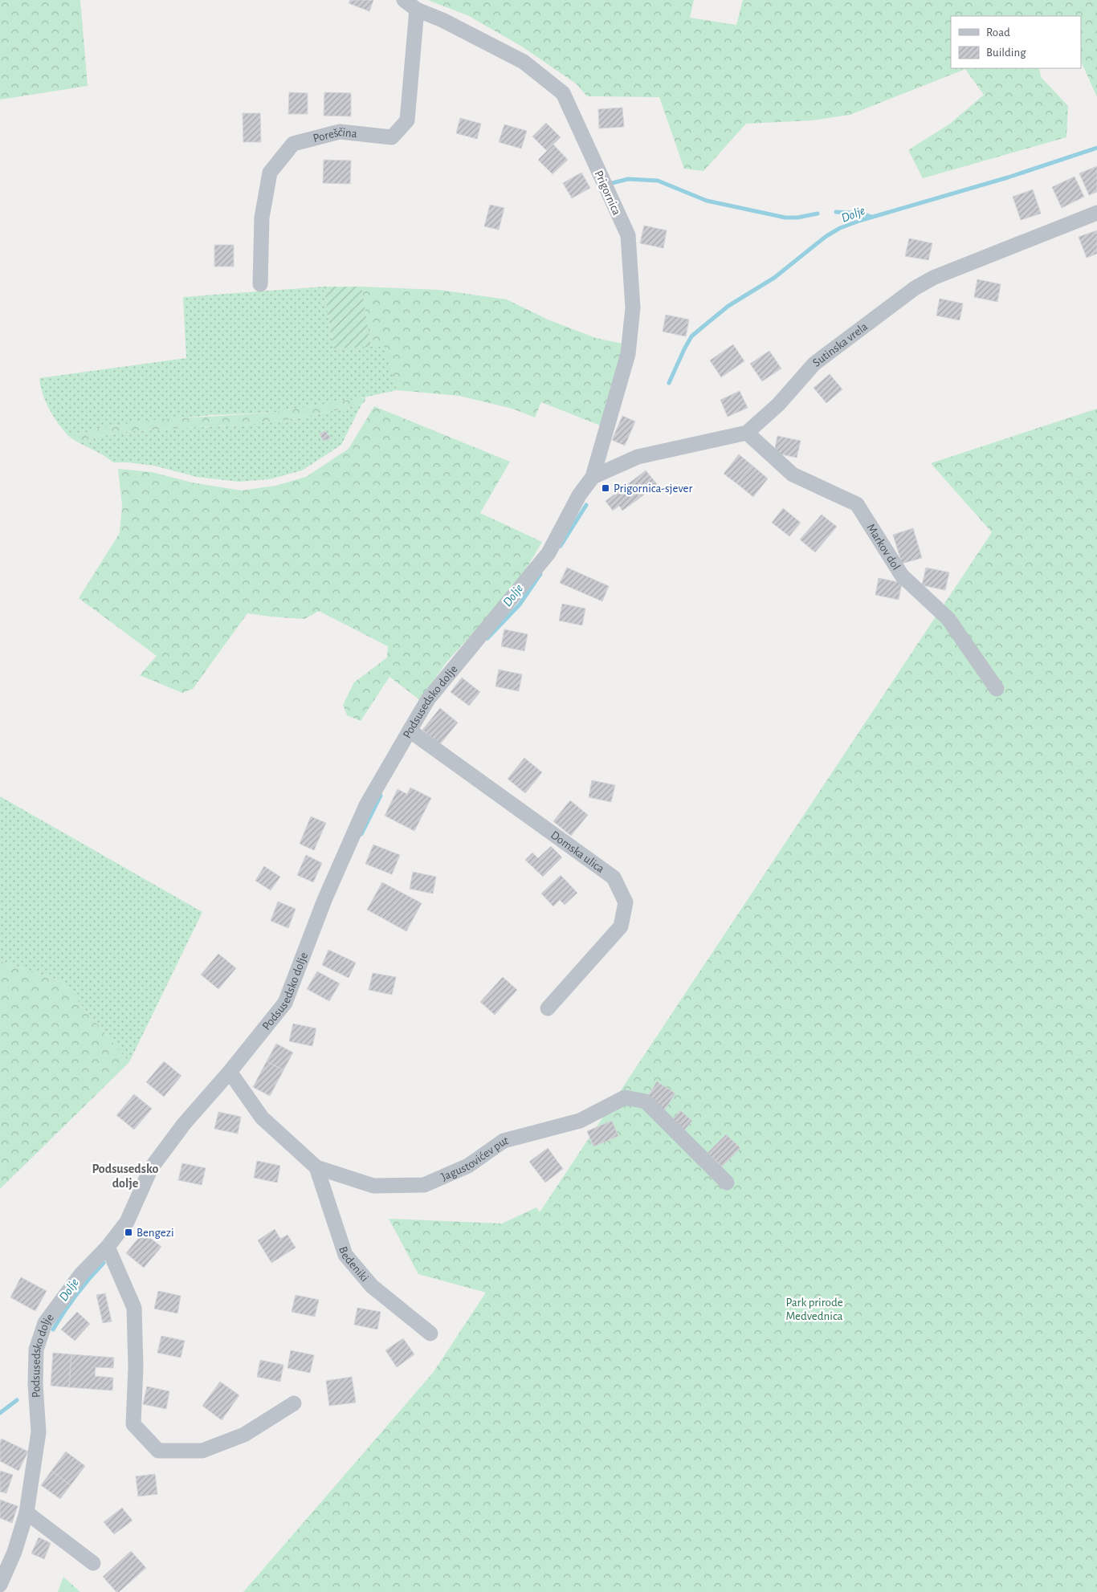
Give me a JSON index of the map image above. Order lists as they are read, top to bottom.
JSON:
{
  "streets": {
    "street": [
      "Poreščina",
      "Prigornica",
      "Sutinska vrela",
      "Markov dol",
      "Podsusedsko dolje",
      "Domska ulica",
      "Jagustovićev put",
      "Bedeniki"
    ]
  },
  "crossings": [
    ["Poreščina", "Prigornica"],
    ["Prigornica", "Sutinska vrela"],
    ["Prigornica", "Podsusedsko dolje"],
    ["Sutinska vrela", "Markov dol"],
    ["Sutinska vrela", "Podsusedsko dolje"],
    ["Podsusedsko dolje", "Domska ulica"],
    ["Podsusedsko dolje", "Jagustovićev put"],
    ["Jagustovićev put", "Bedeniki"]
  ],
  "districts": ["Podsusedsko dolje"],
  "water": ["Dolje"],
  "parks": ["Park prirode Medvednica"],
  "places": {
    "transit": ["Prigornica-sjever", "Bengezi"]
  },
  "legend": ["Road", "Building"]
}
